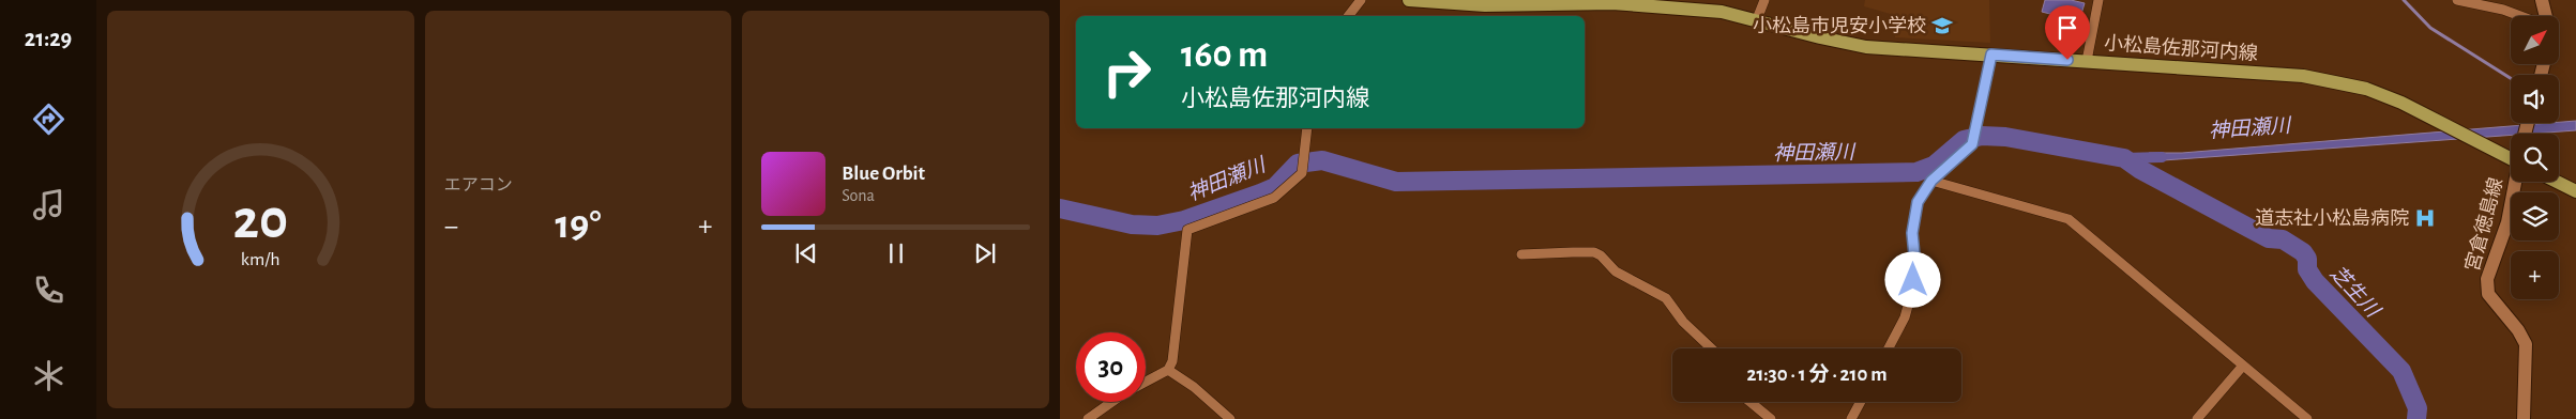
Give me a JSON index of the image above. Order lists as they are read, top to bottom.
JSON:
{
  "streets": {
    "main road": ["小松島佐那河内線", "宮倉徳島線"]
  },
  "water": ["神田瀬川", "芝生川"],
  "places": {
    "school or university": ["小松島市児安小学校"],
    "hospital": ["道志社小松島病院"]
  },
  "north": "top right",
  "page": {
    "tabs": "21:29",
    "tile": "エアコン",
    "map_buttons": "+",
    "turn": ["160 m", "小松島佐那河内線"],
    "song": ["Blue Orbit", "Sona"],
    "heat": ["−", "19°", "+"],
    "limit": "30",
    "trip": "21:30 · 1 分 · 210 m",
    "gauge": ["20", "km/h"]
  }
}
